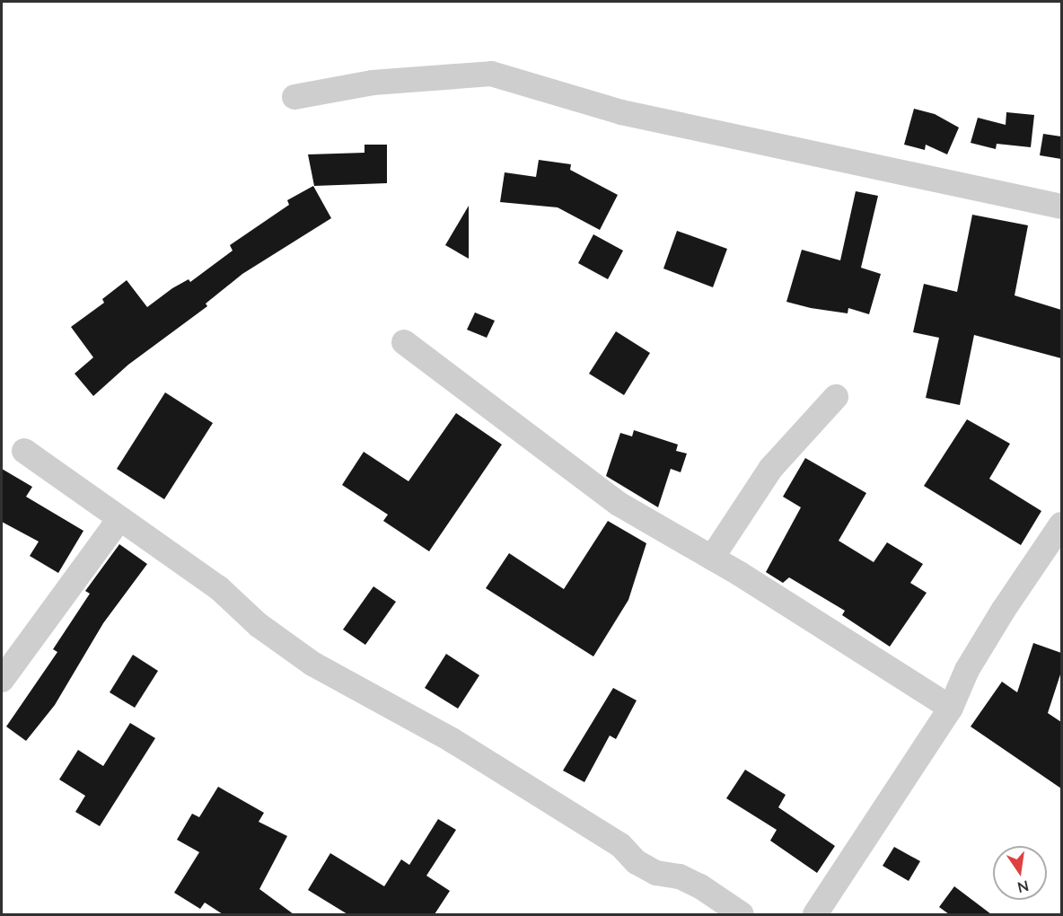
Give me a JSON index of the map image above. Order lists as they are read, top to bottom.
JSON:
{
  "north": "bottom"
}
